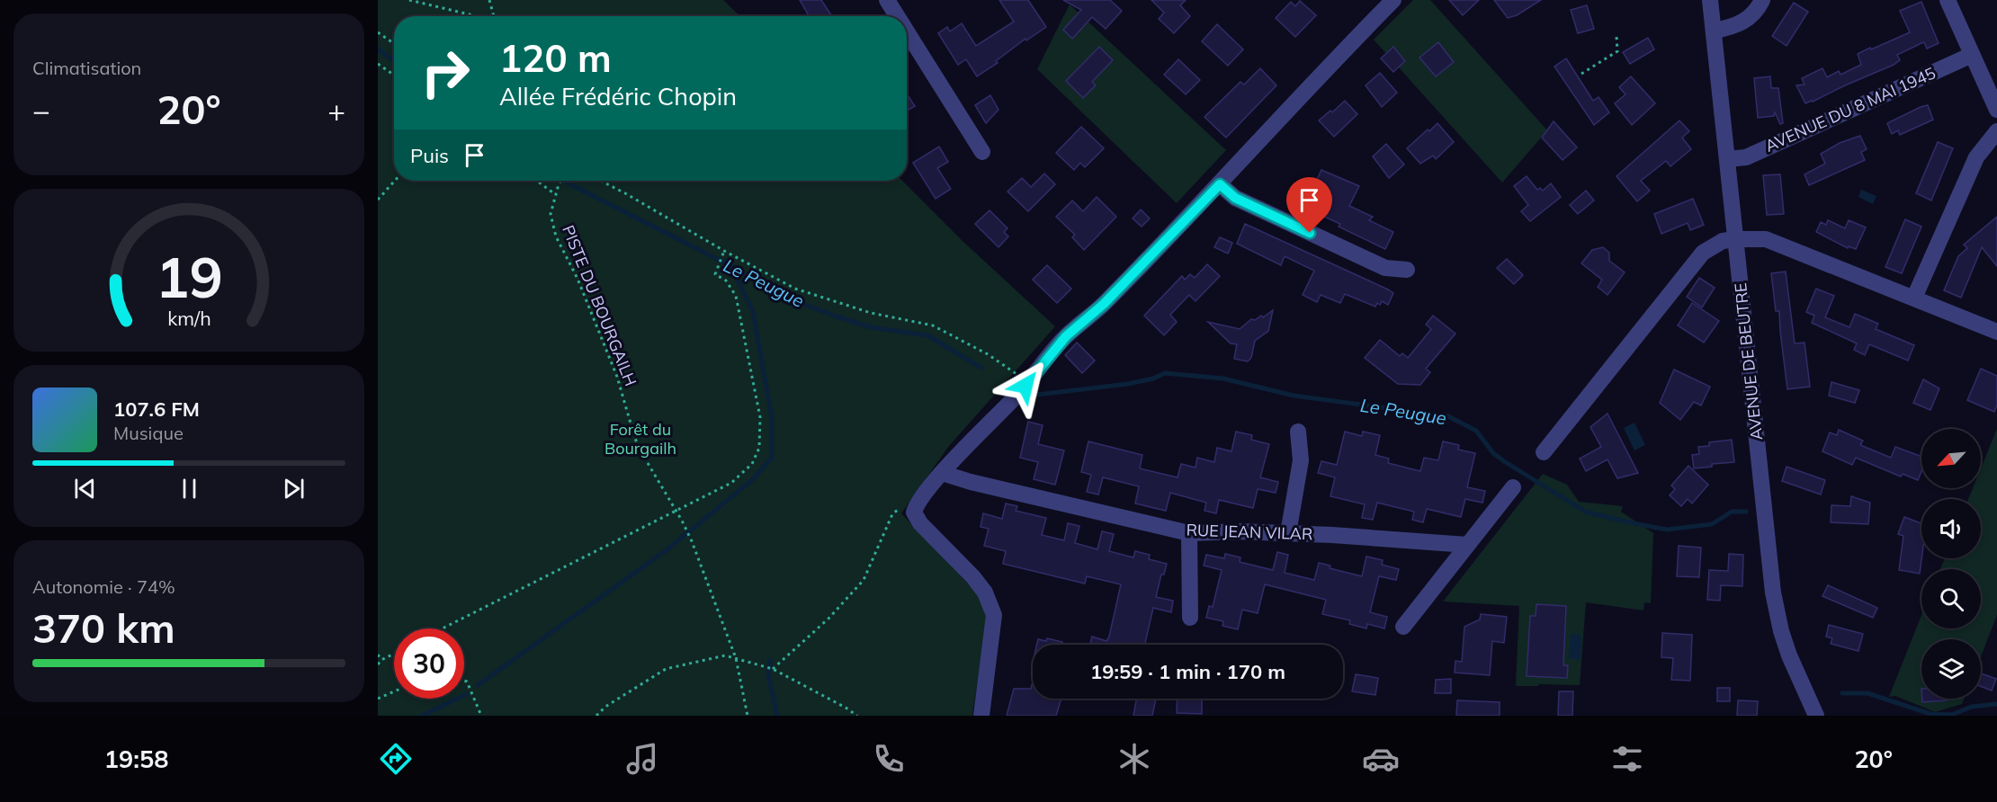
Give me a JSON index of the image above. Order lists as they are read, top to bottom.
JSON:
{
  "streets": {
    "street": ["AVENUE DU 8 MAI 1945", "AVENUE DE BEUTRE", "RUE JEAN VILAR"],
    "path": ["PISTE DU BOURGAILH"]
  },
  "crossings": [
    ["AVENUE DU 8 MAI 1945", "AVENUE DE BEUTRE"]
  ],
  "water": ["Le Peugue"],
  "parks": ["Forêt du Bourgailh"],
  "north": "bottom left",
  "page": {
    "tile": [
      "Climatisation",
      ["Autonomie · 74%", "370 km"]
    ],
    "turn": ["120 m", "Allée Frédéric Chopin"],
    "heat": ["−", "20°", "+"],
    "then": "Puis",
    "song": ["107.6 FM", "Musique"],
    "limit": "30",
    "trip": "19:59 · 1 min · 170 m",
    "tabs": ["19:58", "20°"],
    "gauge": ["19", "km/h"]
  }
}
